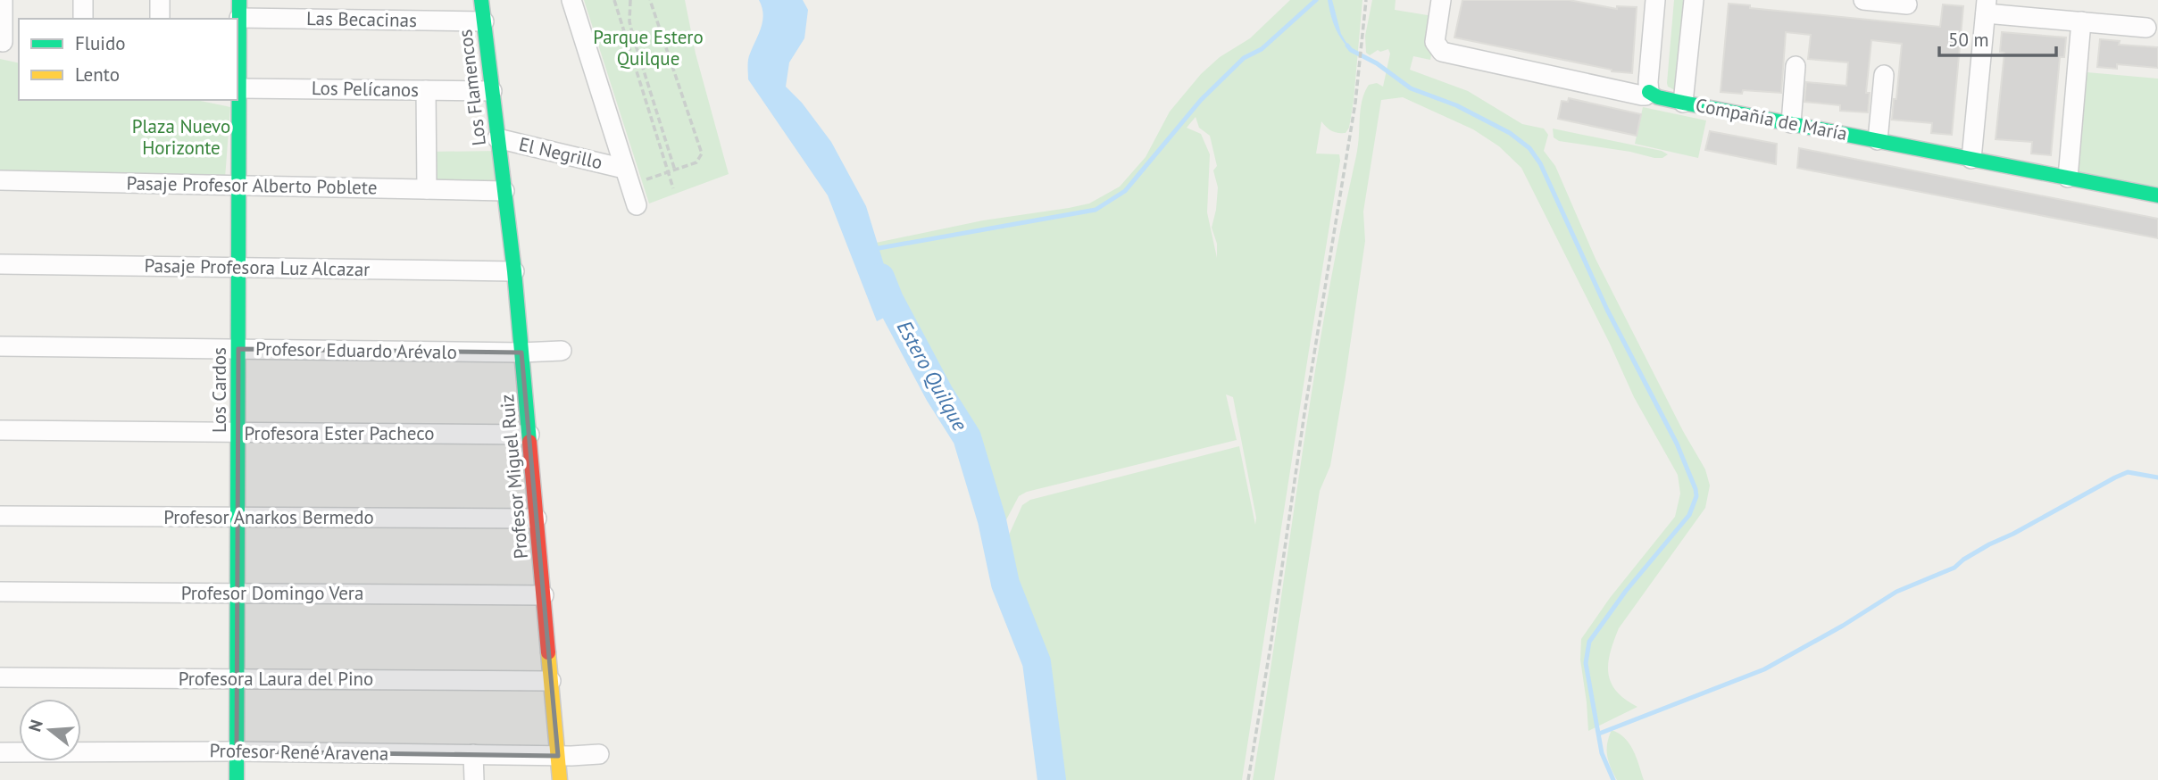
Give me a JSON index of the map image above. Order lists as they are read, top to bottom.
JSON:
{
  "streets": {
    "street": [
      "Las Becacinas",
      "Los Flamencos",
      "Los Pelícanos",
      "Compañía de María",
      "El Negrillo",
      "Pasaje Profesor Alberto Poblete",
      "Pasaje Profesora Luz Alcazar",
      "Profesor Eduardo Arévalo",
      "Los Cardos",
      "Profesora Ester Pacheco",
      "Profesor Miguel Ruiz",
      "Profesor Anarkos Bermedo",
      "Profesor Domingo Vera",
      "Profesora Laura del Pino",
      "Profesor René Aravena"
    ]
  },
  "crossings": [
    ["Las Becacinas", "Los Flamencos"],
    ["Las Becacinas", "Los Cardos"],
    ["Los Flamencos", "Los Pelícanos"],
    ["Los Flamencos", "El Negrillo"],
    ["Los Flamencos", "Profesor Miguel Ruiz"],
    ["Los Pelícanos", "Los Cardos"],
    ["Pasaje Profesor Alberto Poblete", "Los Cardos"],
    ["Pasaje Profesor Alberto Poblete", "Profesor Miguel Ruiz"],
    ["Pasaje Profesora Luz Alcazar", "Los Cardos"],
    ["Pasaje Profesora Luz Alcazar", "Profesor Miguel Ruiz"],
    ["Profesor Eduardo Arévalo", "Los Cardos"],
    ["Profesor Eduardo Arévalo", "Profesor Miguel Ruiz"],
    ["Los Cardos", "Profesora Ester Pacheco"],
    ["Los Cardos", "Profesor Anarkos Bermedo"],
    ["Los Cardos", "Profesor Domingo Vera"],
    ["Los Cardos", "Profesora Laura del Pino"],
    ["Los Cardos", "Profesor René Aravena"],
    ["Profesora Ester Pacheco", "Profesor Miguel Ruiz"],
    ["Profesor Miguel Ruiz", "Profesor Anarkos Bermedo"],
    ["Profesor Miguel Ruiz", "Profesor Domingo Vera"],
    ["Profesor Miguel Ruiz", "Profesora Laura del Pino"],
    ["Profesor Miguel Ruiz", "Profesor René Aravena"]
  ],
  "water": ["Estero Quilque"],
  "parks": ["Parque Estero Quilque", "Plaza Nuevo Horizonte"],
  "legend": ["Fluido", "Lento"],
  "scale_bar": "50 m",
  "north": "left"
}
